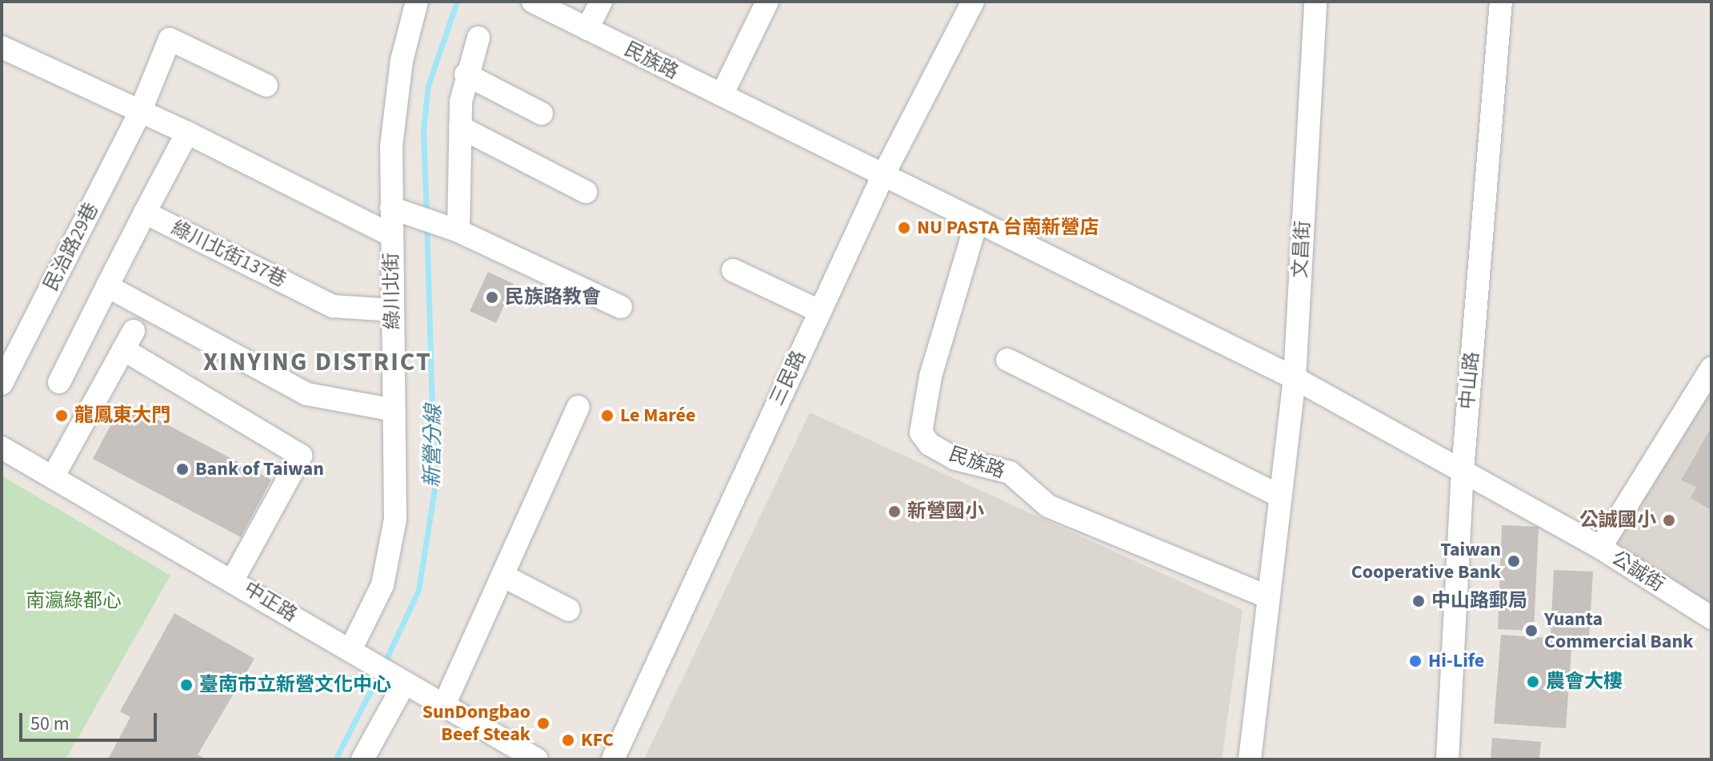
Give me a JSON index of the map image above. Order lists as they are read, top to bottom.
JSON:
{
  "streets": {
    "street": [
      "民族路",
      "民治路29巷",
      "文昌街",
      "綠川北街137巷",
      "綠川北街",
      "三民路",
      "中山路",
      "公誠街",
      "中正路"
    ]
  },
  "crossings": [
    ["民族路", "文昌街"],
    ["民族路", "三民路"],
    ["民族路", "中山路"],
    ["民族路", "公誠街"],
    ["綠川北街137巷", "綠川北街"],
    ["綠川北街", "中正路"],
    ["中山路", "公誠街"]
  ],
  "districts": ["XINYING DISTRICT"],
  "water": ["新營分線"],
  "parks": ["南瀛綠都心"],
  "places": [
    "NU PASTA 台南新營店",
    "民族路教會",
    "龍鳳東大門",
    "Le Marée",
    "Bank of Taiwan",
    "新營國小",
    "公誠國小",
    "Taiwan Cooperative Bank",
    "中山路郵局",
    "Yuanta Commercial Bank",
    "Hi-Life",
    "農會大樓",
    "臺南市立新營文化中心",
    "SunDongbao Beef Steak",
    "KFC"
  ],
  "scale_bar": "50 m"
}
